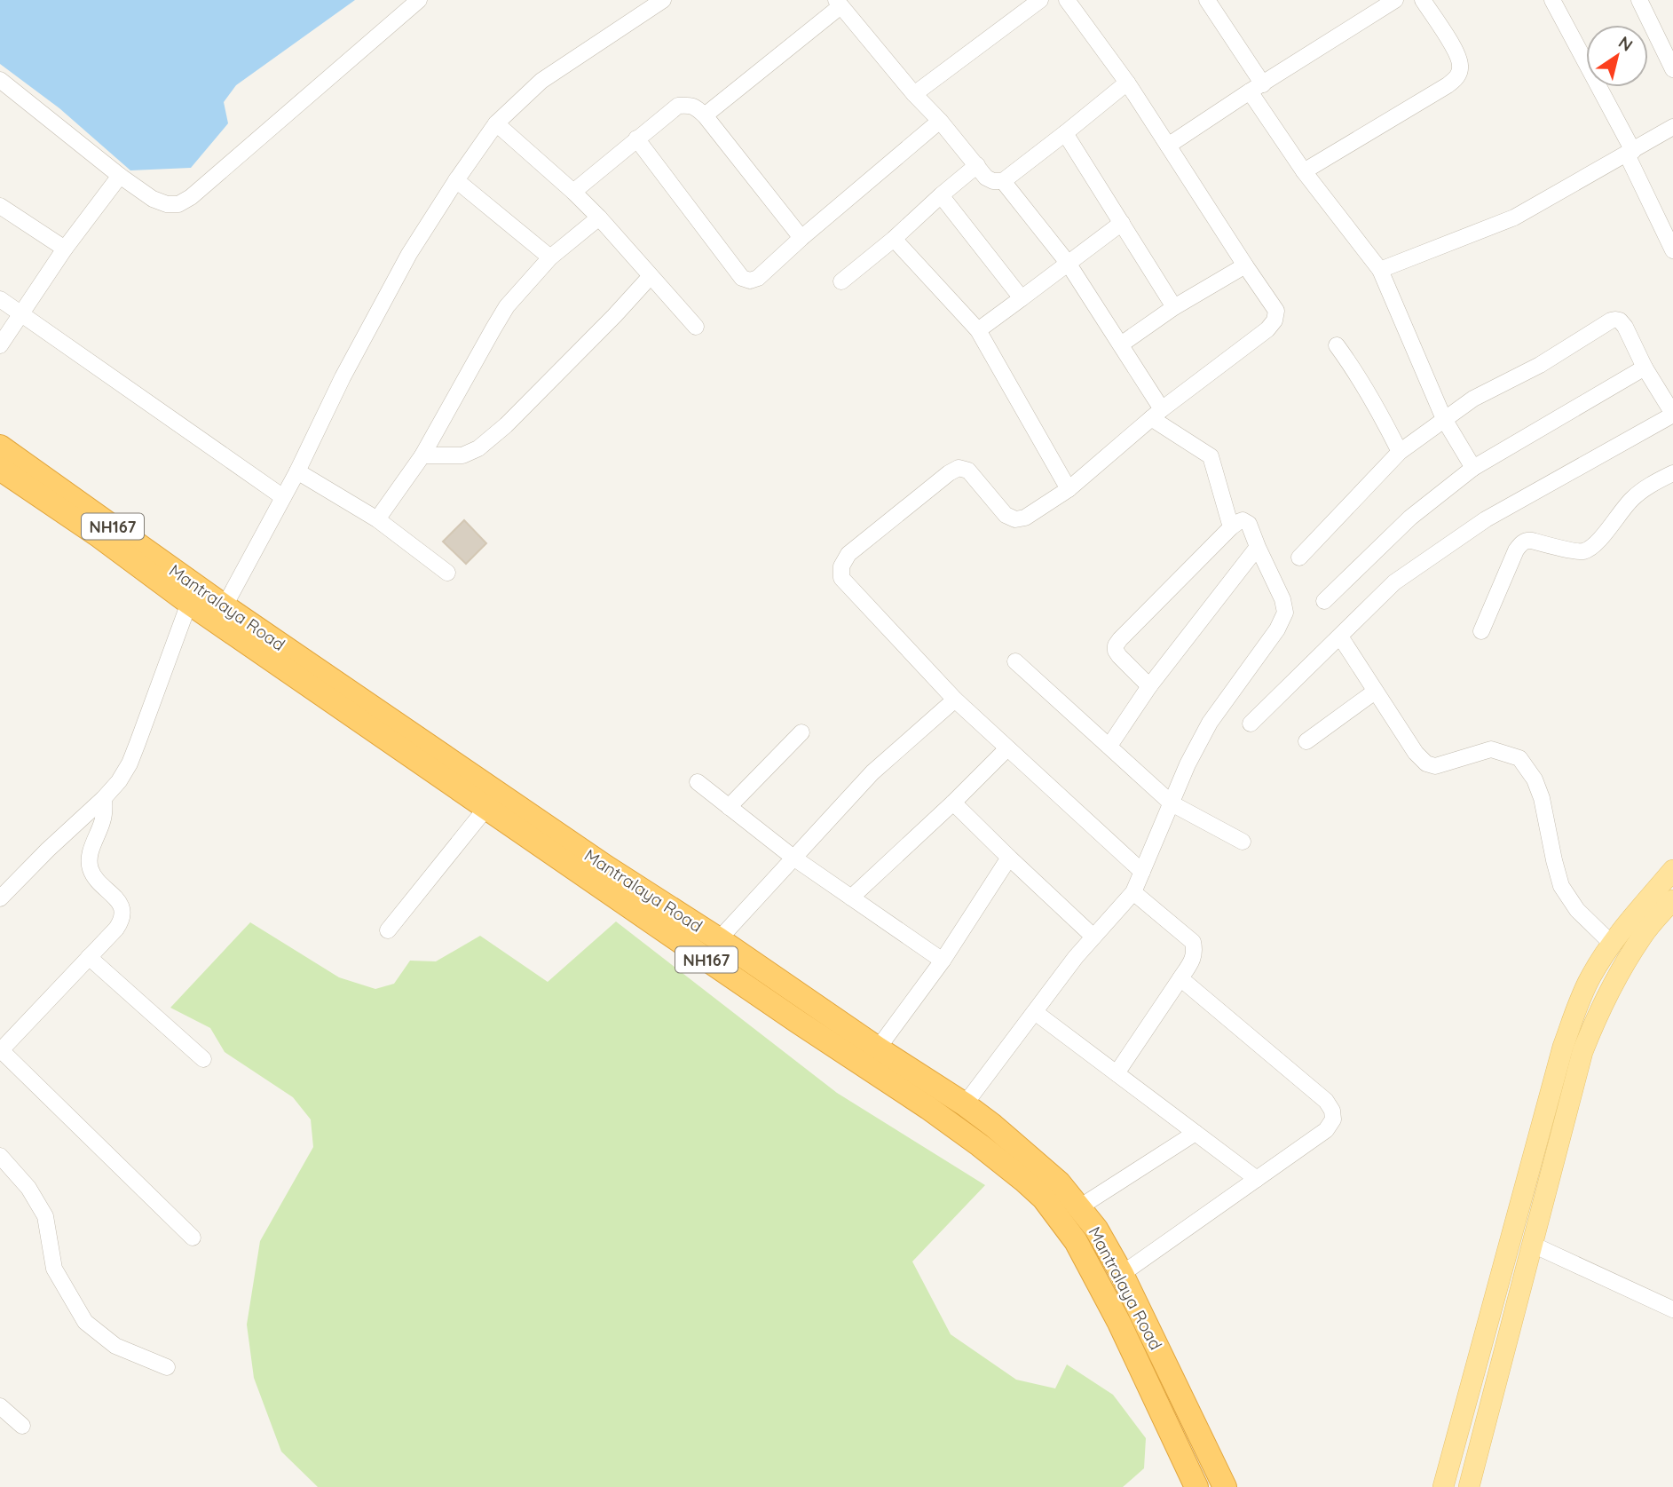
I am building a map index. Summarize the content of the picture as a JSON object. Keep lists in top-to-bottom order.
{
  "streets": {
    "highway": ["NH167", "Mantralaya Road"]
  },
  "crossings": [
    ["NH167", "Mantralaya Road"]
  ],
  "north": "top right"
}
